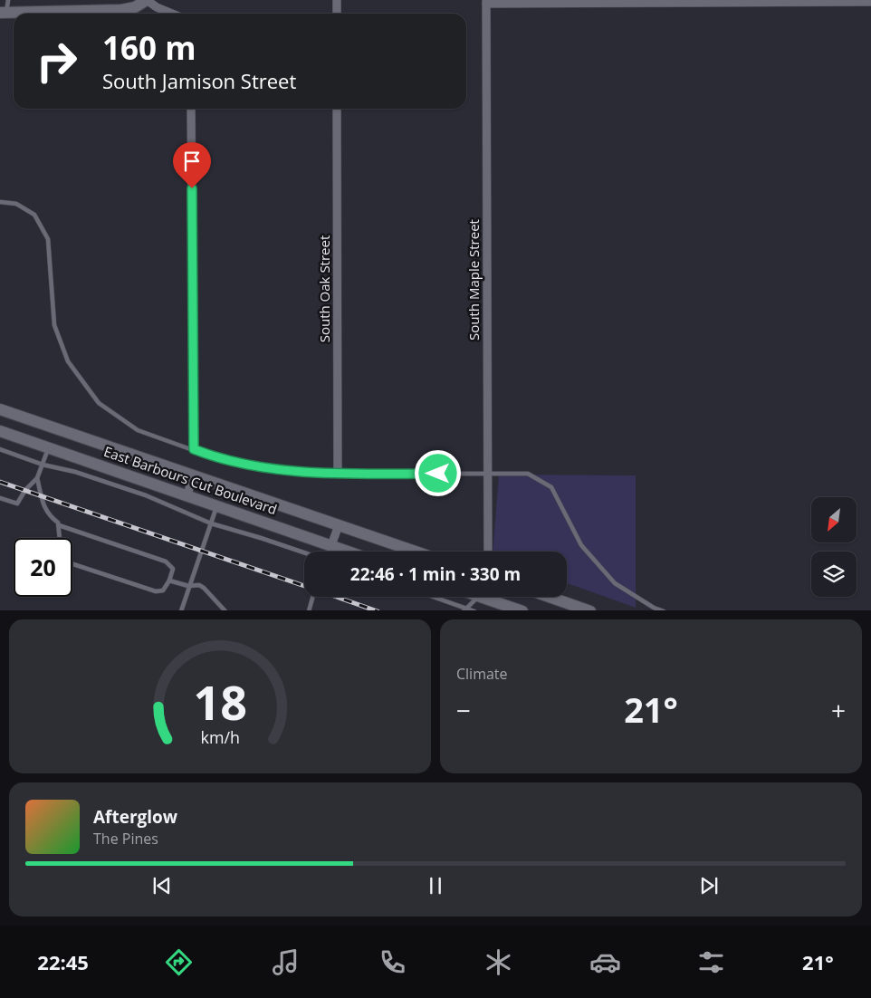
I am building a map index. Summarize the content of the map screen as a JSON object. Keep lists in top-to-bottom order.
{
  "streets": {
    "street": ["South Maple Street", "South Oak Street", "East Barbours Cut Boulevard"]
  },
  "north": "bottom left",
  "page": {
    "turn": ["160 m", "South Jamison Street"],
    "limit": "20",
    "trip": "22:46 · 1 min · 330 m",
    "tile": "Climate",
    "heat": ["−", "21°", "+"],
    "song": ["Afterglow", "The Pines"],
    "tabs": ["22:45", "21°"],
    "gauge": ["18", "km/h"]
  }
}
